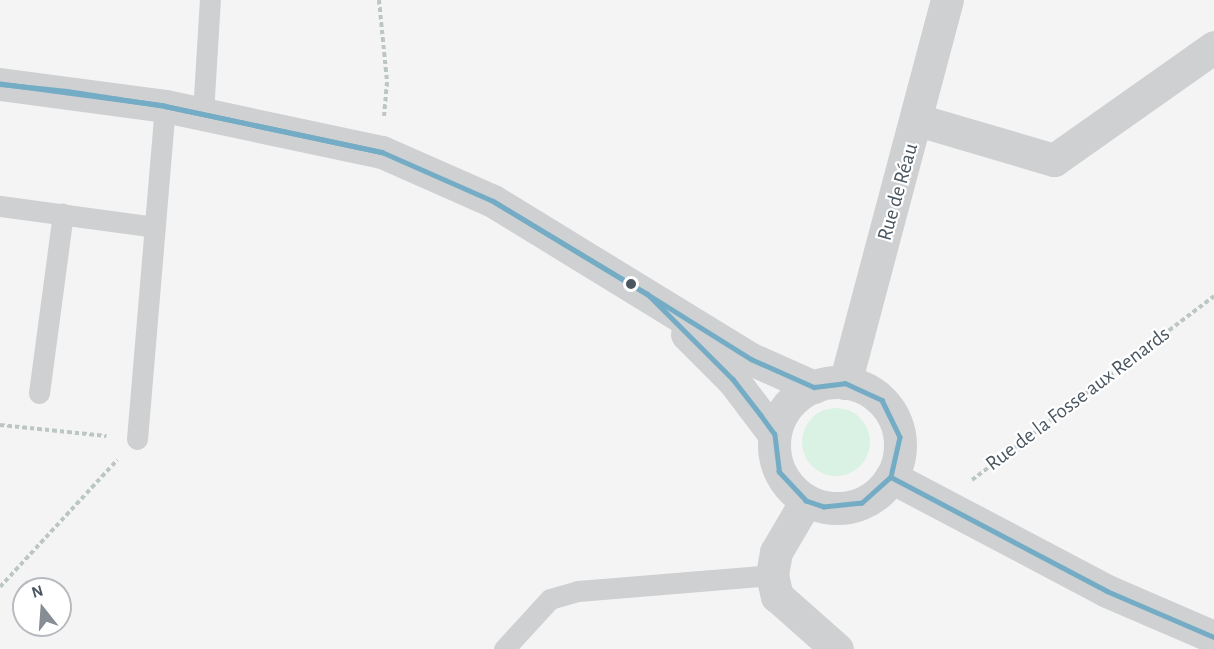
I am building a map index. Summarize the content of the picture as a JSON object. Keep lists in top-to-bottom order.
{
  "streets": {
    "street": ["Rue de Réau"],
    "path": ["Rue de la Fosse aux Renards"]
  },
  "north": "top"
}
